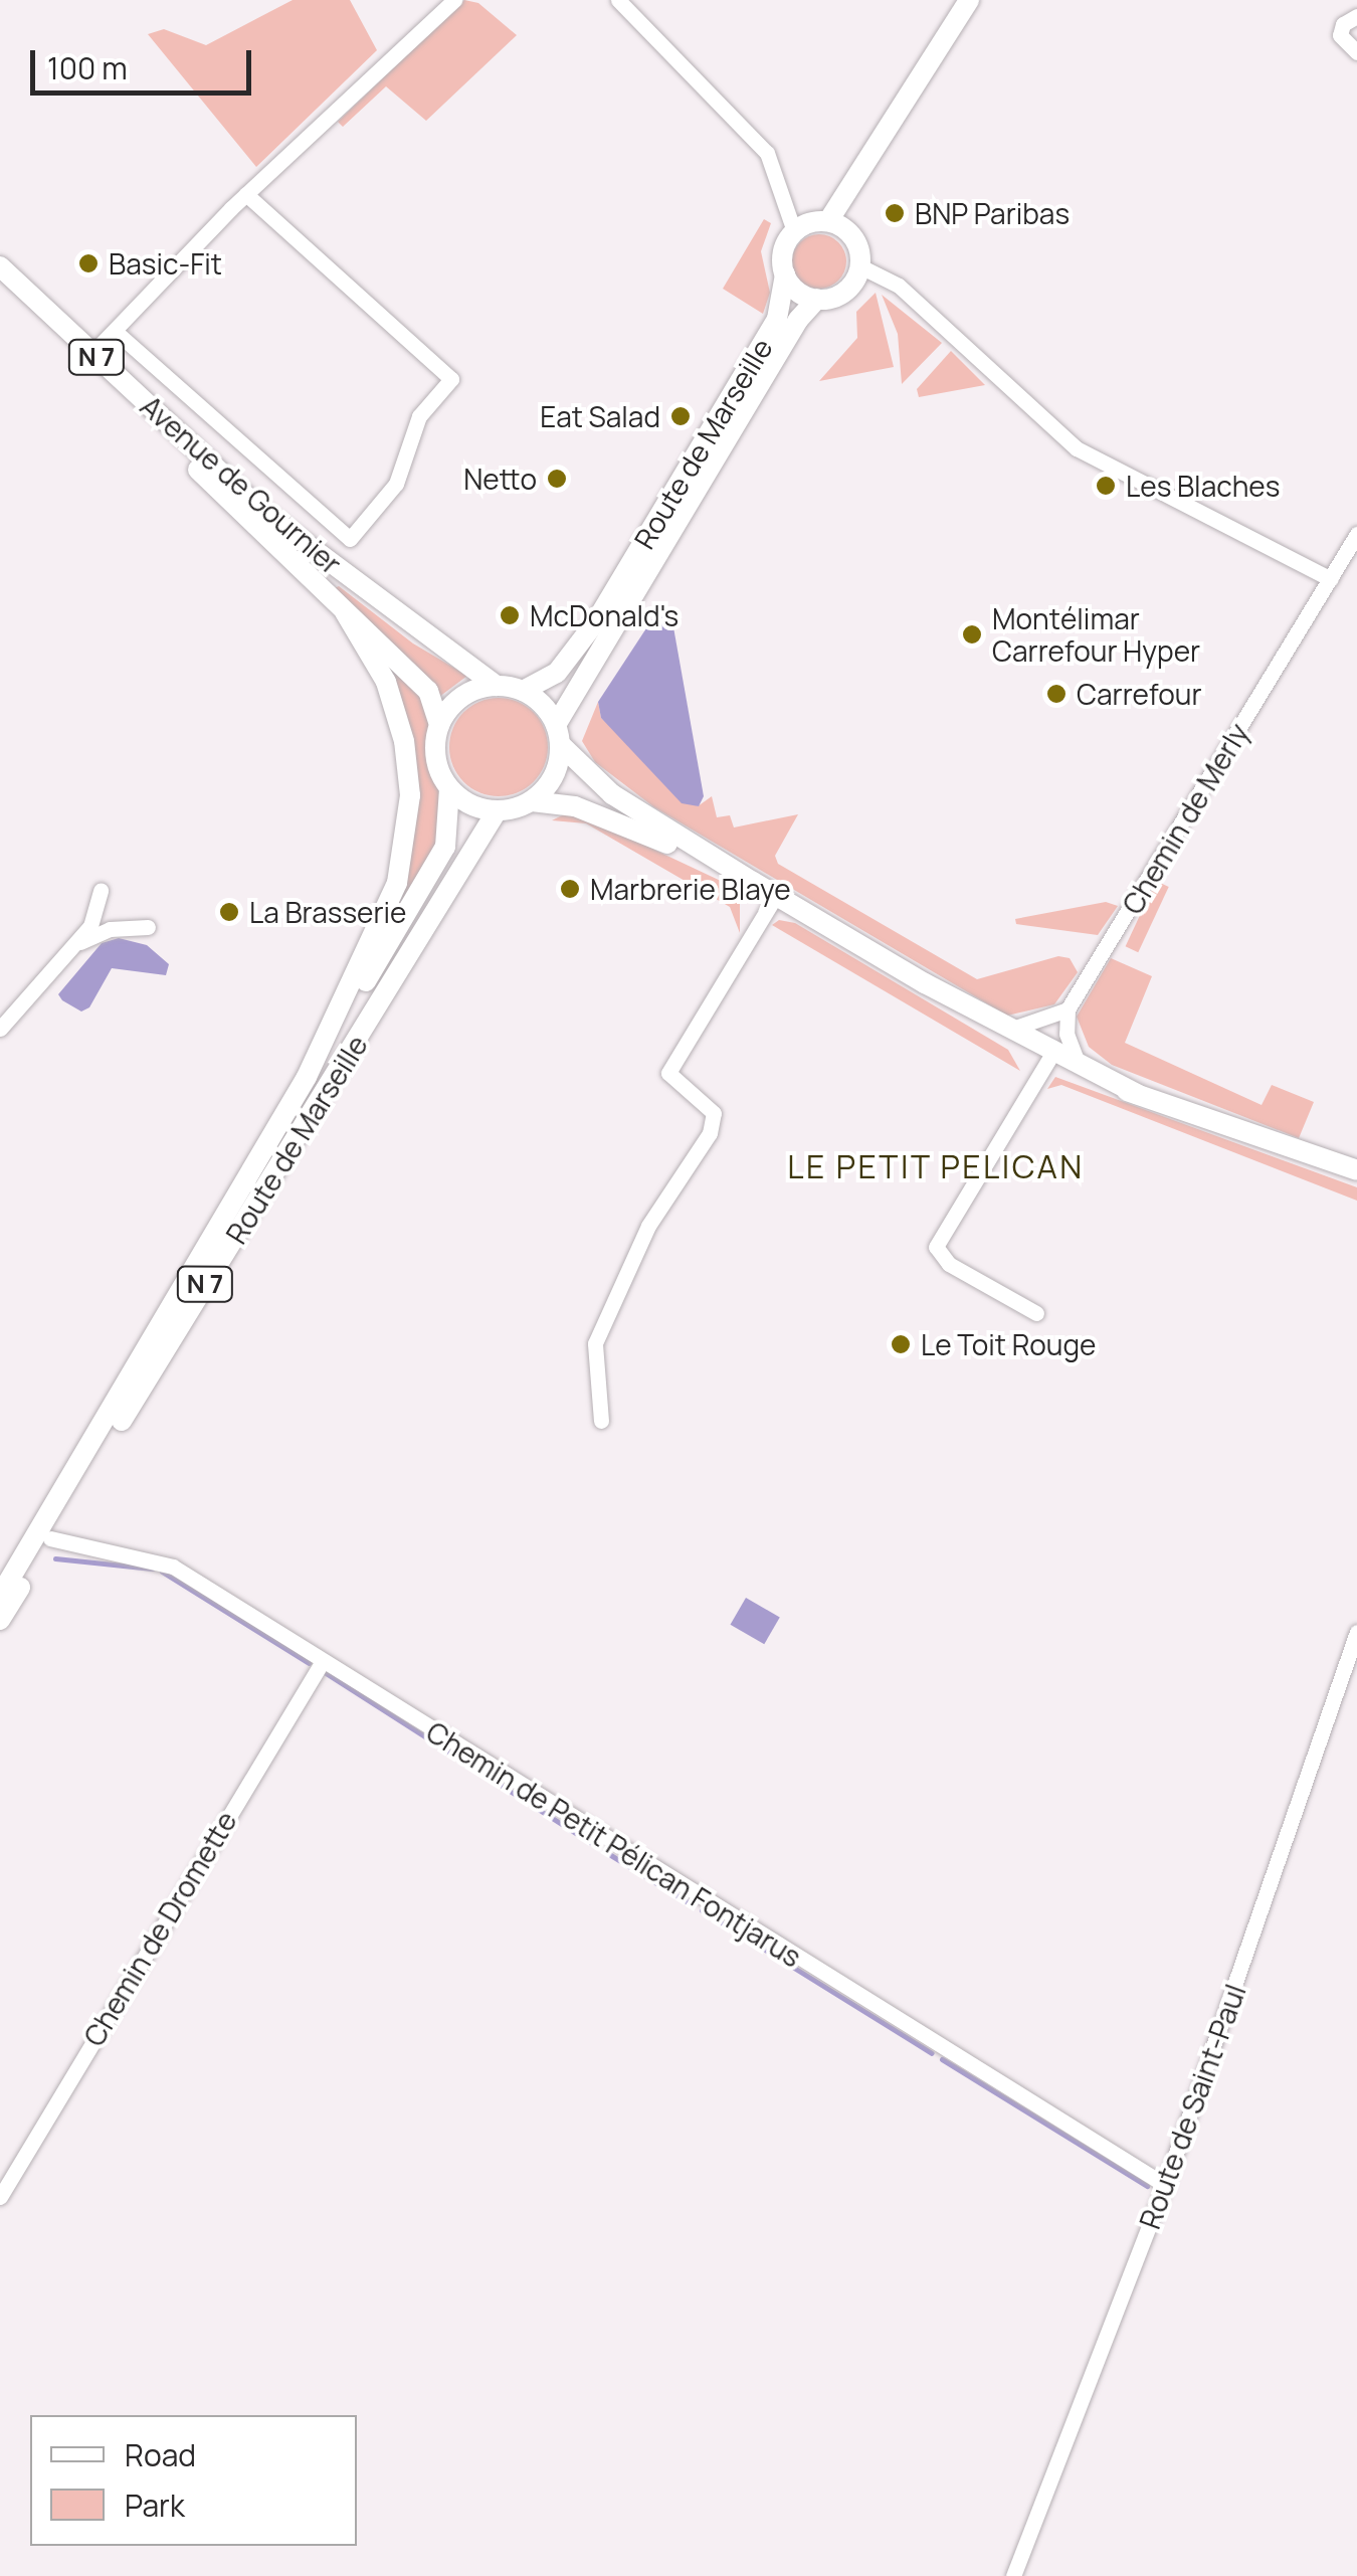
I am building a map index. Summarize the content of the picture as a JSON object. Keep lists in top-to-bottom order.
{
  "streets": {
    "main road": ["N 7", "Route de Marseille", "Avenue de Gournier"],
    "street": [
      "Chemin de Merly",
      "Chemin de Petit Pélican Fontjarus",
      "Chemin de Dromette",
      "Route de Saint-Paul"
    ]
  },
  "crossings": [
    ["N 7", "Route de Marseille"],
    ["N 7", "Avenue de Gournier"],
    ["Route de Marseille", "Avenue de Gournier"],
    ["Route de Marseille", "Chemin de Petit Pélican Fontjarus"],
    ["Chemin de Petit Pélican Fontjarus", "Chemin de Dromette"],
    ["Chemin de Petit Pélican Fontjarus", "Route de Saint-Paul"]
  ],
  "districts": ["LE PETIT PELICAN"],
  "places": [
    "BNP Paribas",
    "Basic-Fit",
    "Eat Salad",
    "Netto",
    "Les Blaches",
    "McDonald's",
    "Montélimar Carrefour Hyper",
    "Carrefour",
    "Marbrerie Blaye",
    "La Brasserie",
    "Le Toit Rouge"
  ],
  "legend": ["Road", "Park"],
  "scale_bar": "100 m"
}
